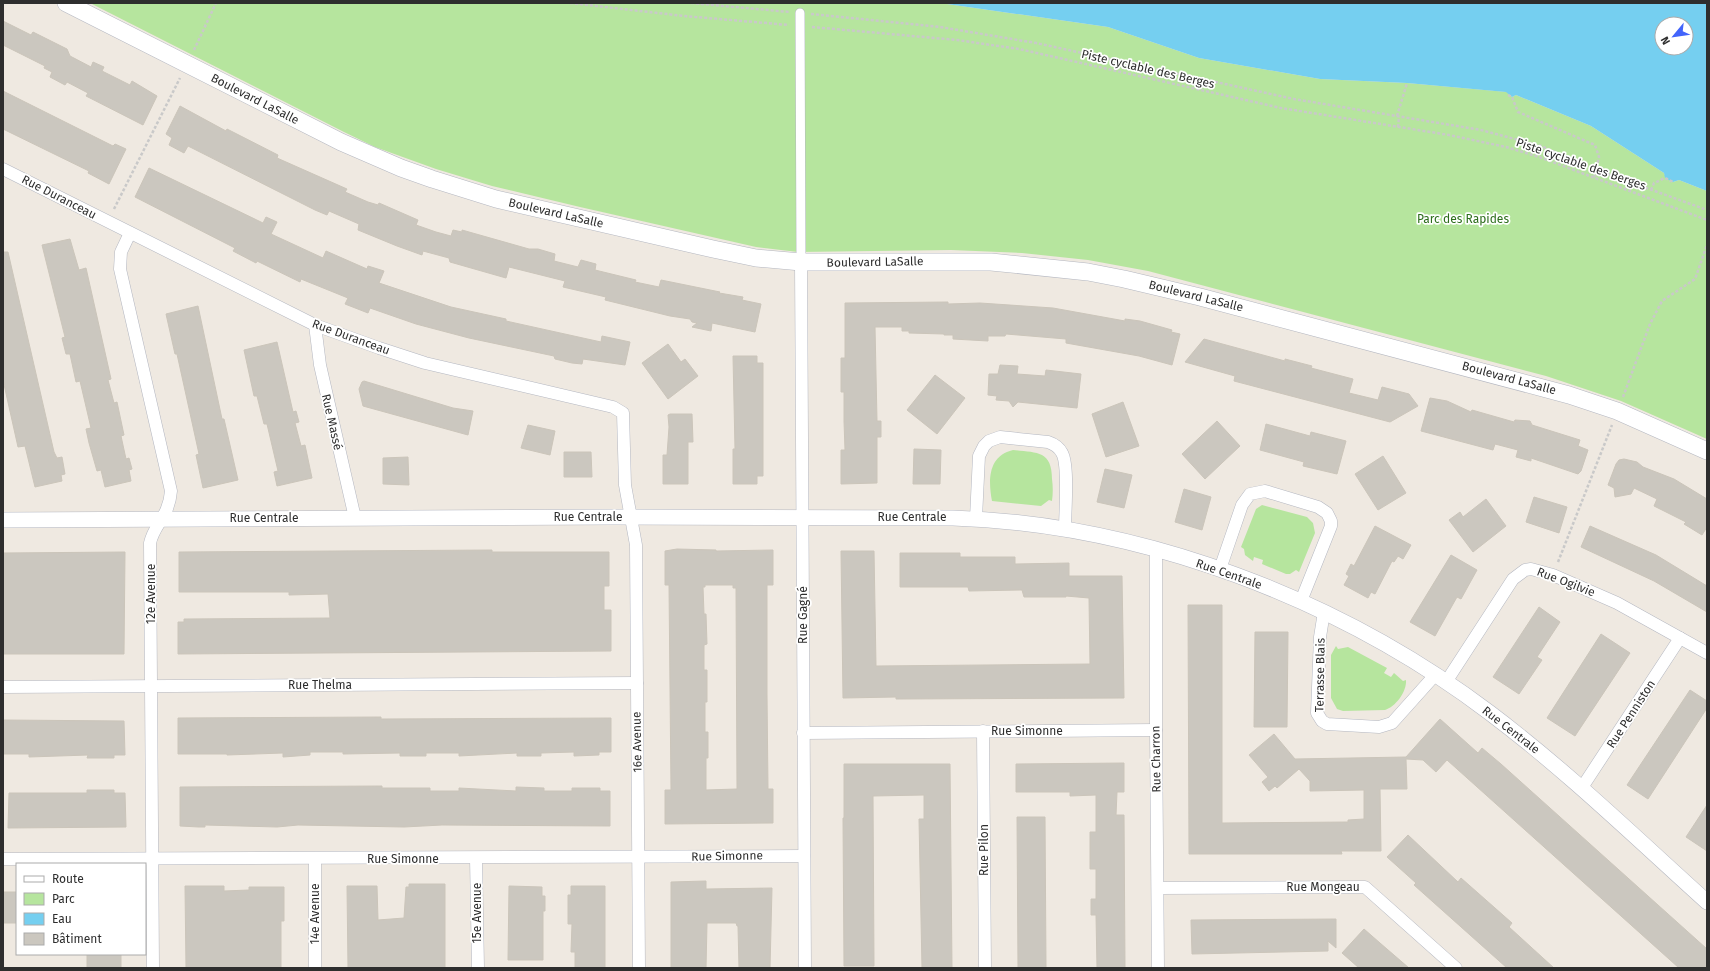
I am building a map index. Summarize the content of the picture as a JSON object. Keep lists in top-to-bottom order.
{
  "streets": {
    "main road": ["Boulevard LaSalle"],
    "street": [
      "Rue Duranceau",
      "Rue Massé",
      "Rue Centrale",
      "Rue Ogilvie",
      "12e Avenue",
      "Rue Gagné",
      "Terrasse Blais",
      "Rue Thelma",
      "Rue Penniston",
      "Rue Simonne",
      "16e Avenue",
      "Rue Charron",
      "Rue Pilon",
      "Rue Mongeau",
      "15e Avenue",
      "14e Avenue"
    ],
    "path": ["Piste cyclable des Berges"]
  },
  "crossings": [
    ["Boulevard LaSalle", "Rue Gagné"],
    ["Rue Duranceau", "Rue Massé"],
    ["Rue Duranceau", "Rue Centrale"],
    ["Rue Duranceau", "12e Avenue"],
    ["Rue Duranceau", "16e Avenue"],
    ["Rue Massé", "Rue Centrale"],
    ["Rue Centrale", "Rue Ogilvie"],
    ["Rue Centrale", "12e Avenue"],
    ["Rue Centrale", "Rue Gagné"],
    ["Rue Centrale", "Terrasse Blais"],
    ["Rue Centrale", "Rue Penniston"],
    ["Rue Centrale", "16e Avenue"],
    ["Rue Centrale", "Rue Charron"],
    ["Rue Ogilvie", "Terrasse Blais"],
    ["Rue Ogilvie", "Rue Penniston"],
    ["12e Avenue", "Rue Thelma"],
    ["12e Avenue", "Rue Simonne"],
    ["Rue Gagné", "Rue Simonne"],
    ["Rue Thelma", "16e Avenue"],
    ["Rue Simonne", "16e Avenue"],
    ["Rue Simonne", "Rue Charron"],
    ["Rue Simonne", "Rue Pilon"],
    ["Rue Simonne", "15e Avenue"],
    ["Rue Simonne", "14e Avenue"],
    ["Rue Charron", "Rue Mongeau"]
  ],
  "parks": ["Parc des Rapides"],
  "legend": [
    "Route",
    "Parc",
    "Eau",
    "Bâtiment"
  ],
  "north": "bottom left"
}
